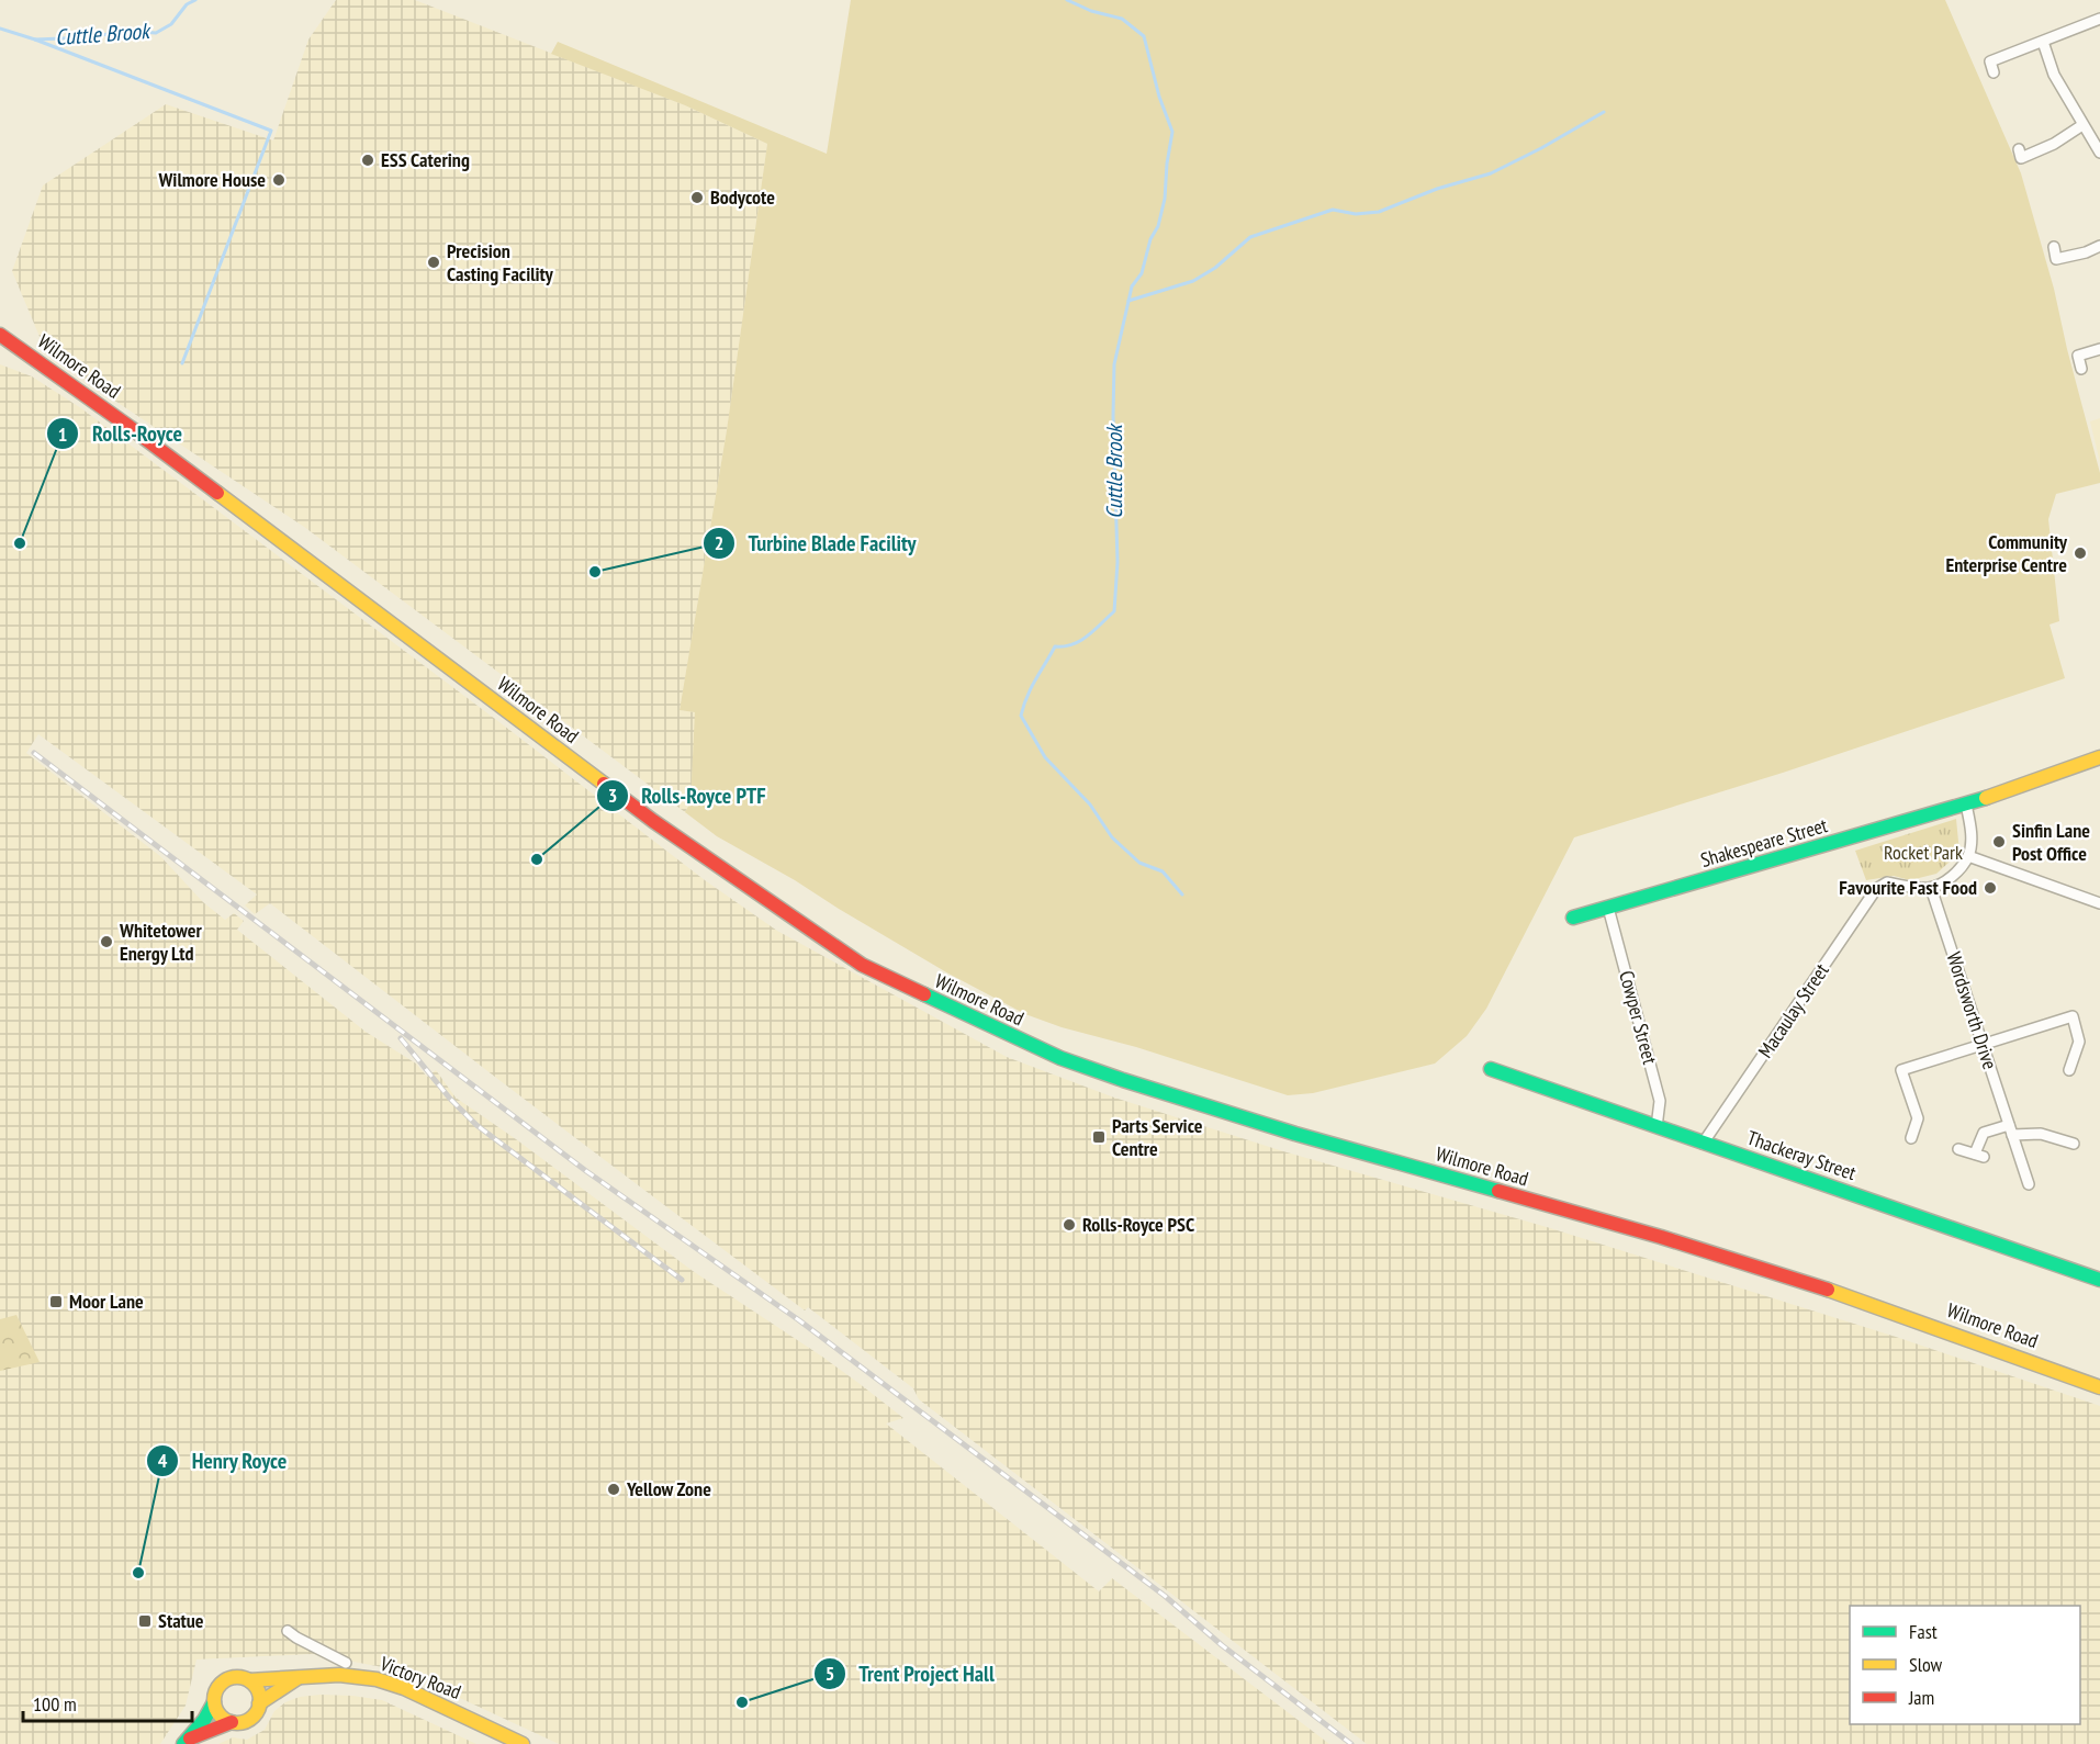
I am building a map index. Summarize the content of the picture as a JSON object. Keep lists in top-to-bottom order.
{
  "streets": {
    "street": [
      "Wilmore Road",
      "Shakespeare Street",
      "Macaulay Street",
      "Wordsworth Drive",
      "Cowper Street",
      "Thackeray Street",
      "Victory Road"
    ]
  },
  "crossings": [
    ["Shakespeare Street", "Cowper Street"],
    ["Macaulay Street", "Wordsworth Drive"],
    ["Macaulay Street", "Thackeray Street"],
    ["Cowper Street", "Thackeray Street"]
  ],
  "water": ["Cuttle Brook"],
  "parks": ["Rocket Park"],
  "places": {
    "other": [
      "ESS Catering",
      "Wilmore House",
      "Bodycote",
      "Precision Casting Facility",
      "Rolls-Royce",
      "Community Enterprise Centre",
      "Turbine Blade Facility",
      "Sinfin Lane Post Office",
      "Rolls-Royce PTF",
      "Favourite Fast Food",
      "Whitetower Energy Ltd",
      "Rolls-Royce PSC",
      "Yellow Zone",
      "Henry Royce",
      "Trent Project Hall"
    ],
    "transit": ["Parts Service Centre", "Moor Lane", "Statue"]
  },
  "legend": ["Fast", "Slow", "Jam"],
  "scale_bar": "100 m"
}
